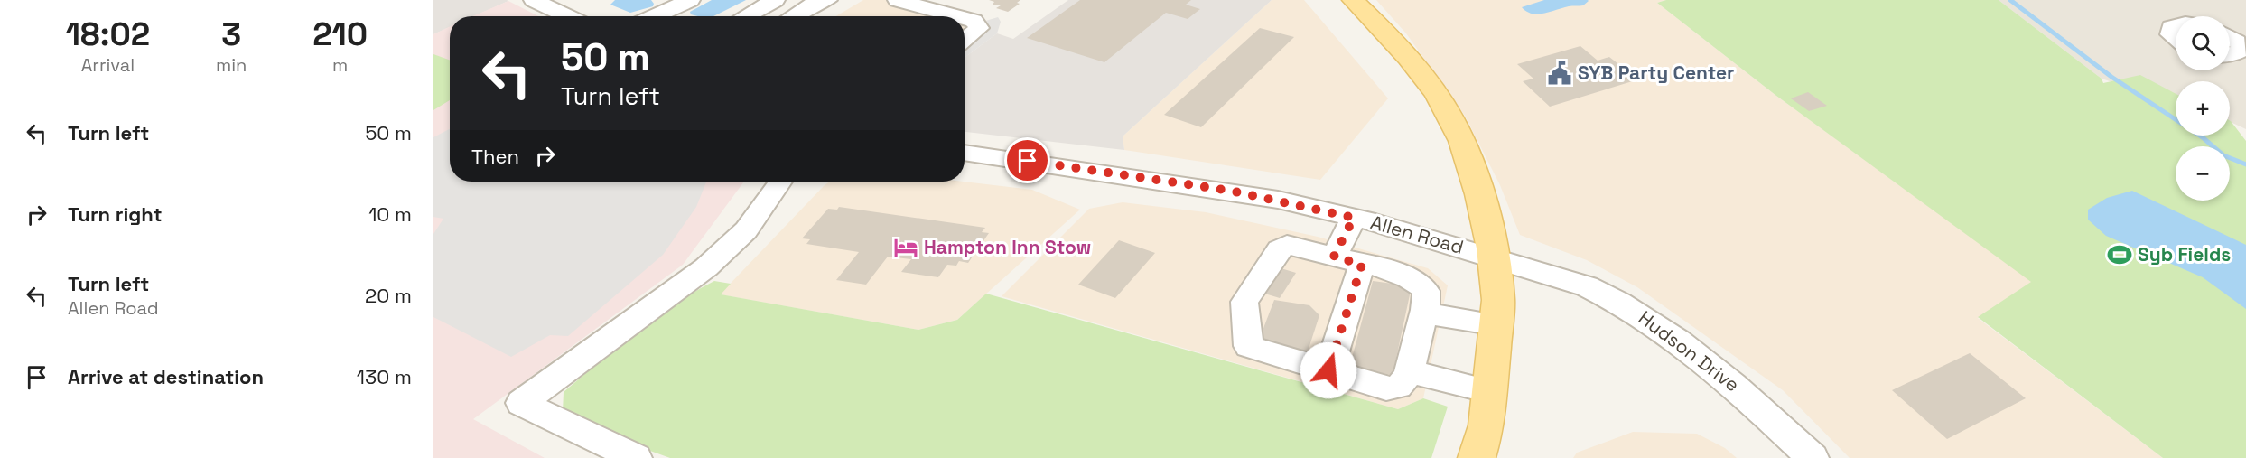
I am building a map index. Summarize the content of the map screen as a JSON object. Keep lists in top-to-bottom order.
{
  "streets": {
    "street": ["Allen Road", "Hudson Drive"]
  },
  "crossings": [
    ["Allen Road", "Hudson Drive"]
  ],
  "places": {
    "public building": ["SYB Party Center"],
    "hotel": ["Hampton Inn Stow"],
    "sports": ["Syb Fields"]
  },
  "page": {
    "eta": [
      "18:02",
      "Arrival",
      "3",
      "min",
      "210",
      "m"
    ],
    "map_buttons": ["+", "−"],
    "turn": ["50 m", "Turn left"],
    "list": [
      {
        "name": "Turn left",
        "value": "50 m"
      },
      {
        "name": "Turn right",
        "value": "10 m"
      },
      {
        "name": "Turn left",
        "note": "Allen Road",
        "value": "20 m"
      },
      {
        "name": "Arrive at destination",
        "value": "130 m"
      }
    ],
    "then": "Then"
  }
}
